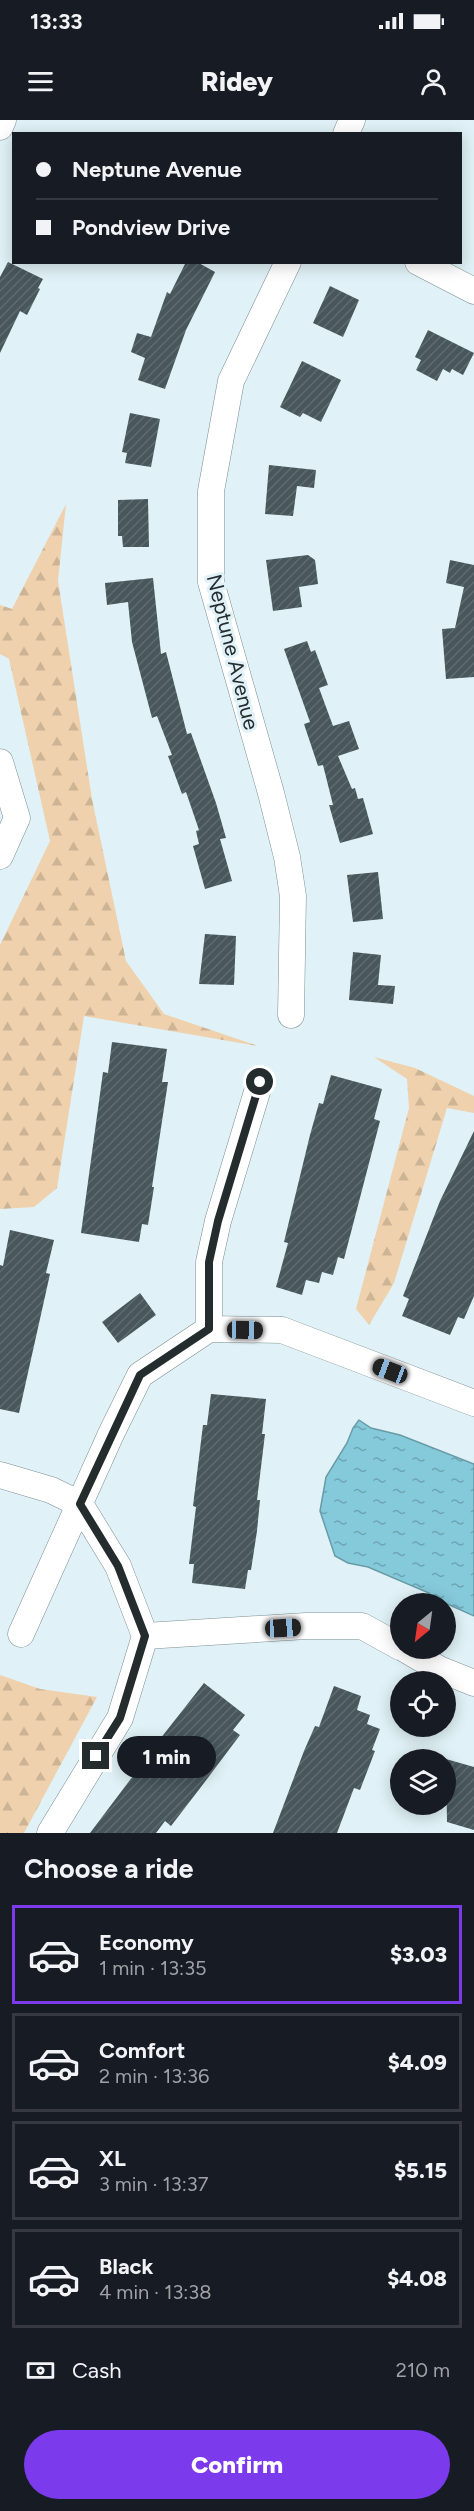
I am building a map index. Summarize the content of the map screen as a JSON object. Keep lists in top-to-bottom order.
{
  "streets": {
    "street": ["Neptune Avenue"]
  },
  "north": "bottom left",
  "page": {
    "status": "13:33",
    "header": "Ridey",
    "banner": ["Neptune Avenue", "Pondview Drive"],
    "bubble": "1 min",
    "heading": "Choose a ride",
    "list": [
      {
        "name": "Economy",
        "note": "1 min · 13:35",
        "value": "$3.03"
      },
      {
        "name": "Comfort",
        "note": "2 min · 13:36",
        "value": "$4.09"
      },
      {
        "name": "XL",
        "note": "3 min · 13:37",
        "value": "$5.15"
      },
      {
        "name": "Black",
        "note": "4 min · 13:38",
        "value": "$4.08"
      }
    ],
    "pay": ["Cash", "210 m"],
    "buttons": "Confirm"
  }
}
